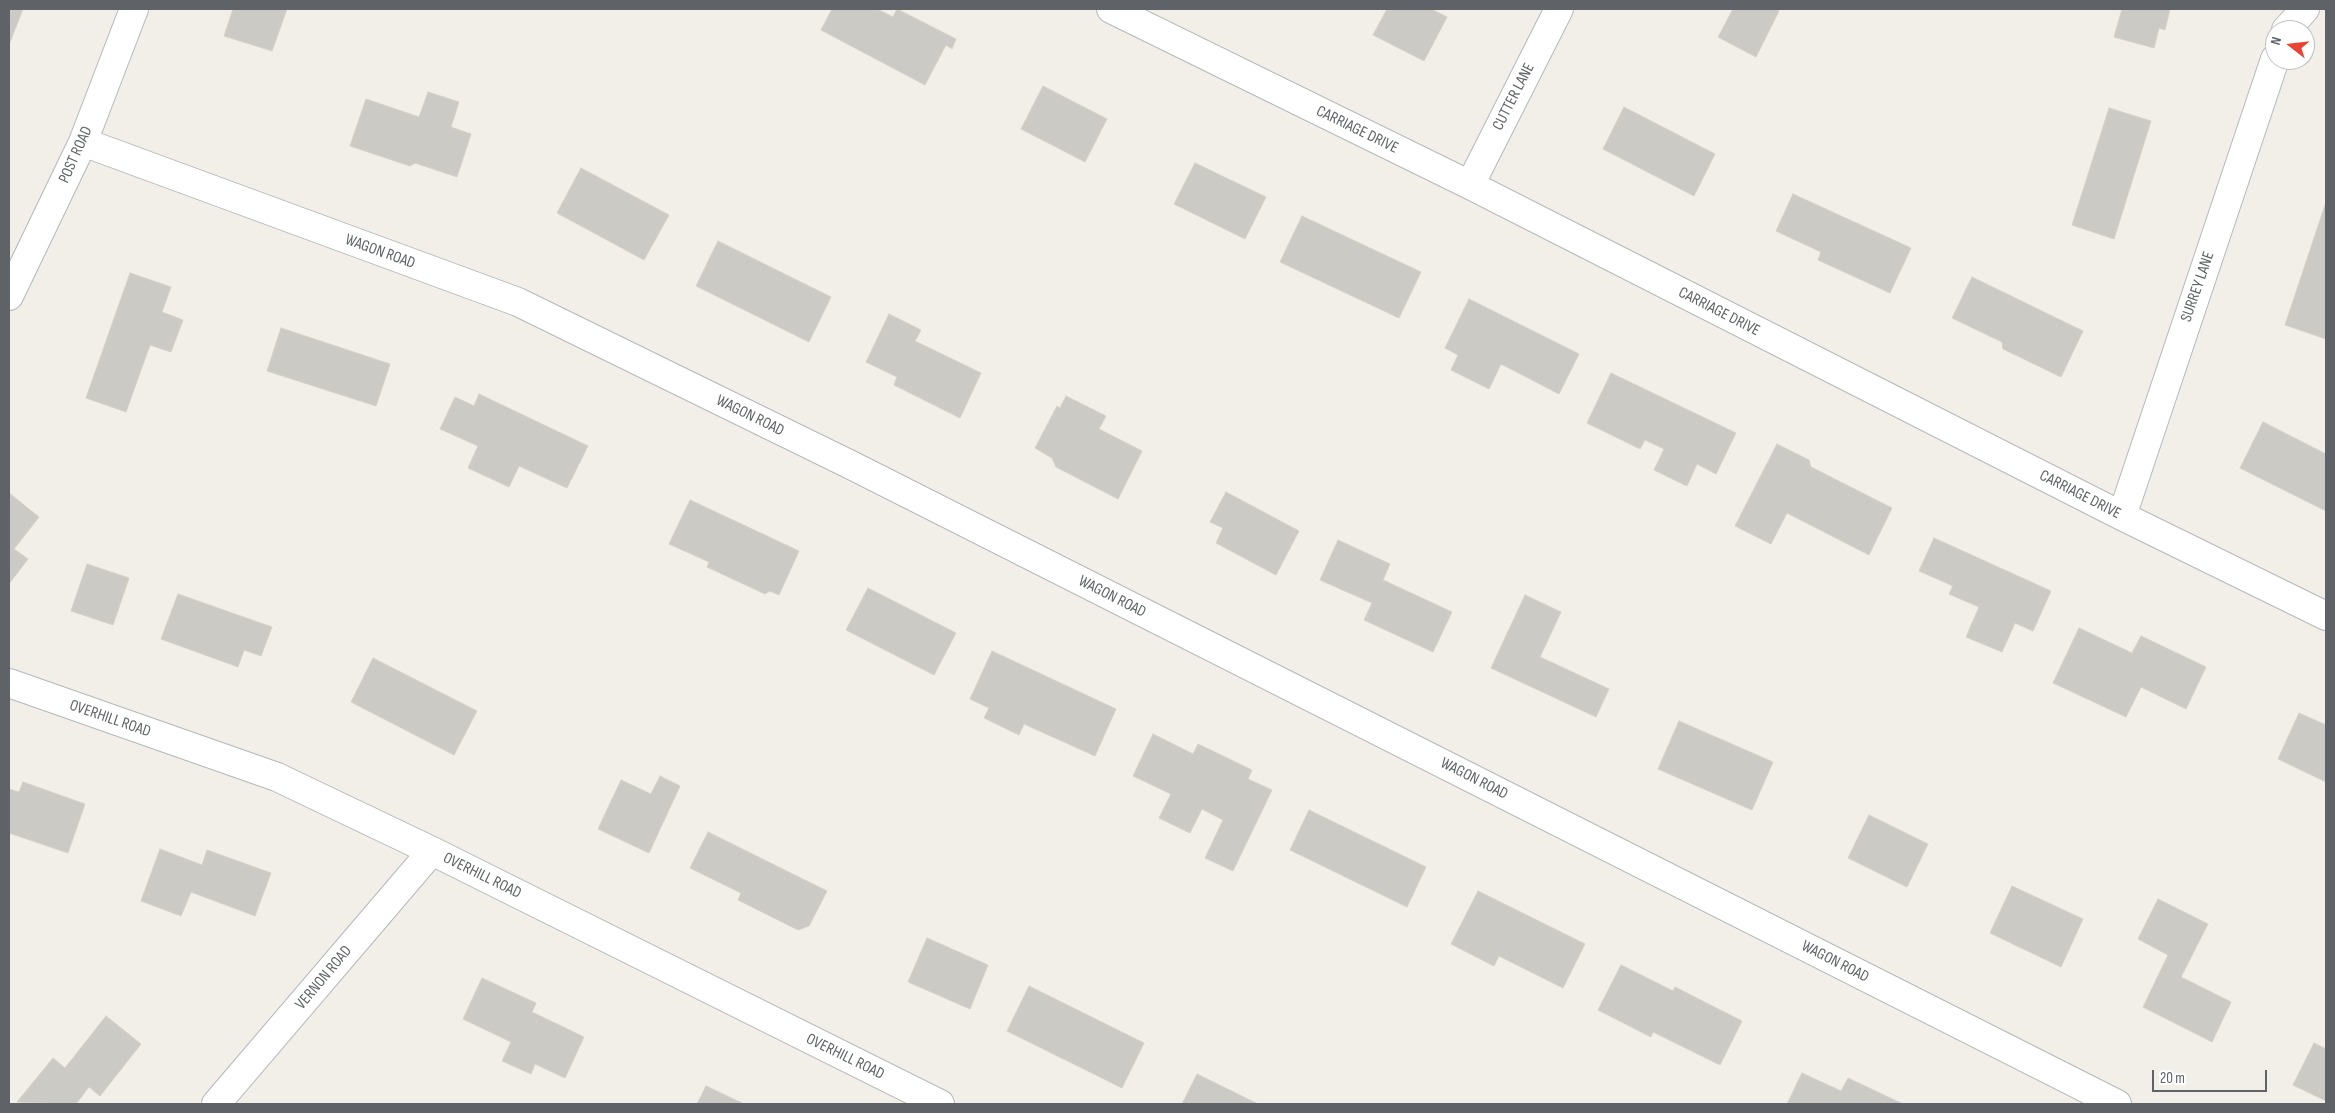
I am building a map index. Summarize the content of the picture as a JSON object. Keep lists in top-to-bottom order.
{
  "streets": {
    "street": [
      "CUTTER LANE",
      "CARRIAGE DRIVE",
      "POST ROAD",
      "WAGON ROAD",
      "SURREY LANE",
      "OVERHILL ROAD",
      "VERNON ROAD"
    ]
  },
  "crossings": [
    ["CUTTER LANE", "CARRIAGE DRIVE"],
    ["CARRIAGE DRIVE", "SURREY LANE"],
    ["POST ROAD", "WAGON ROAD"],
    ["OVERHILL ROAD", "VERNON ROAD"]
  ],
  "scale_bar": "20 m",
  "north": "left"
}
